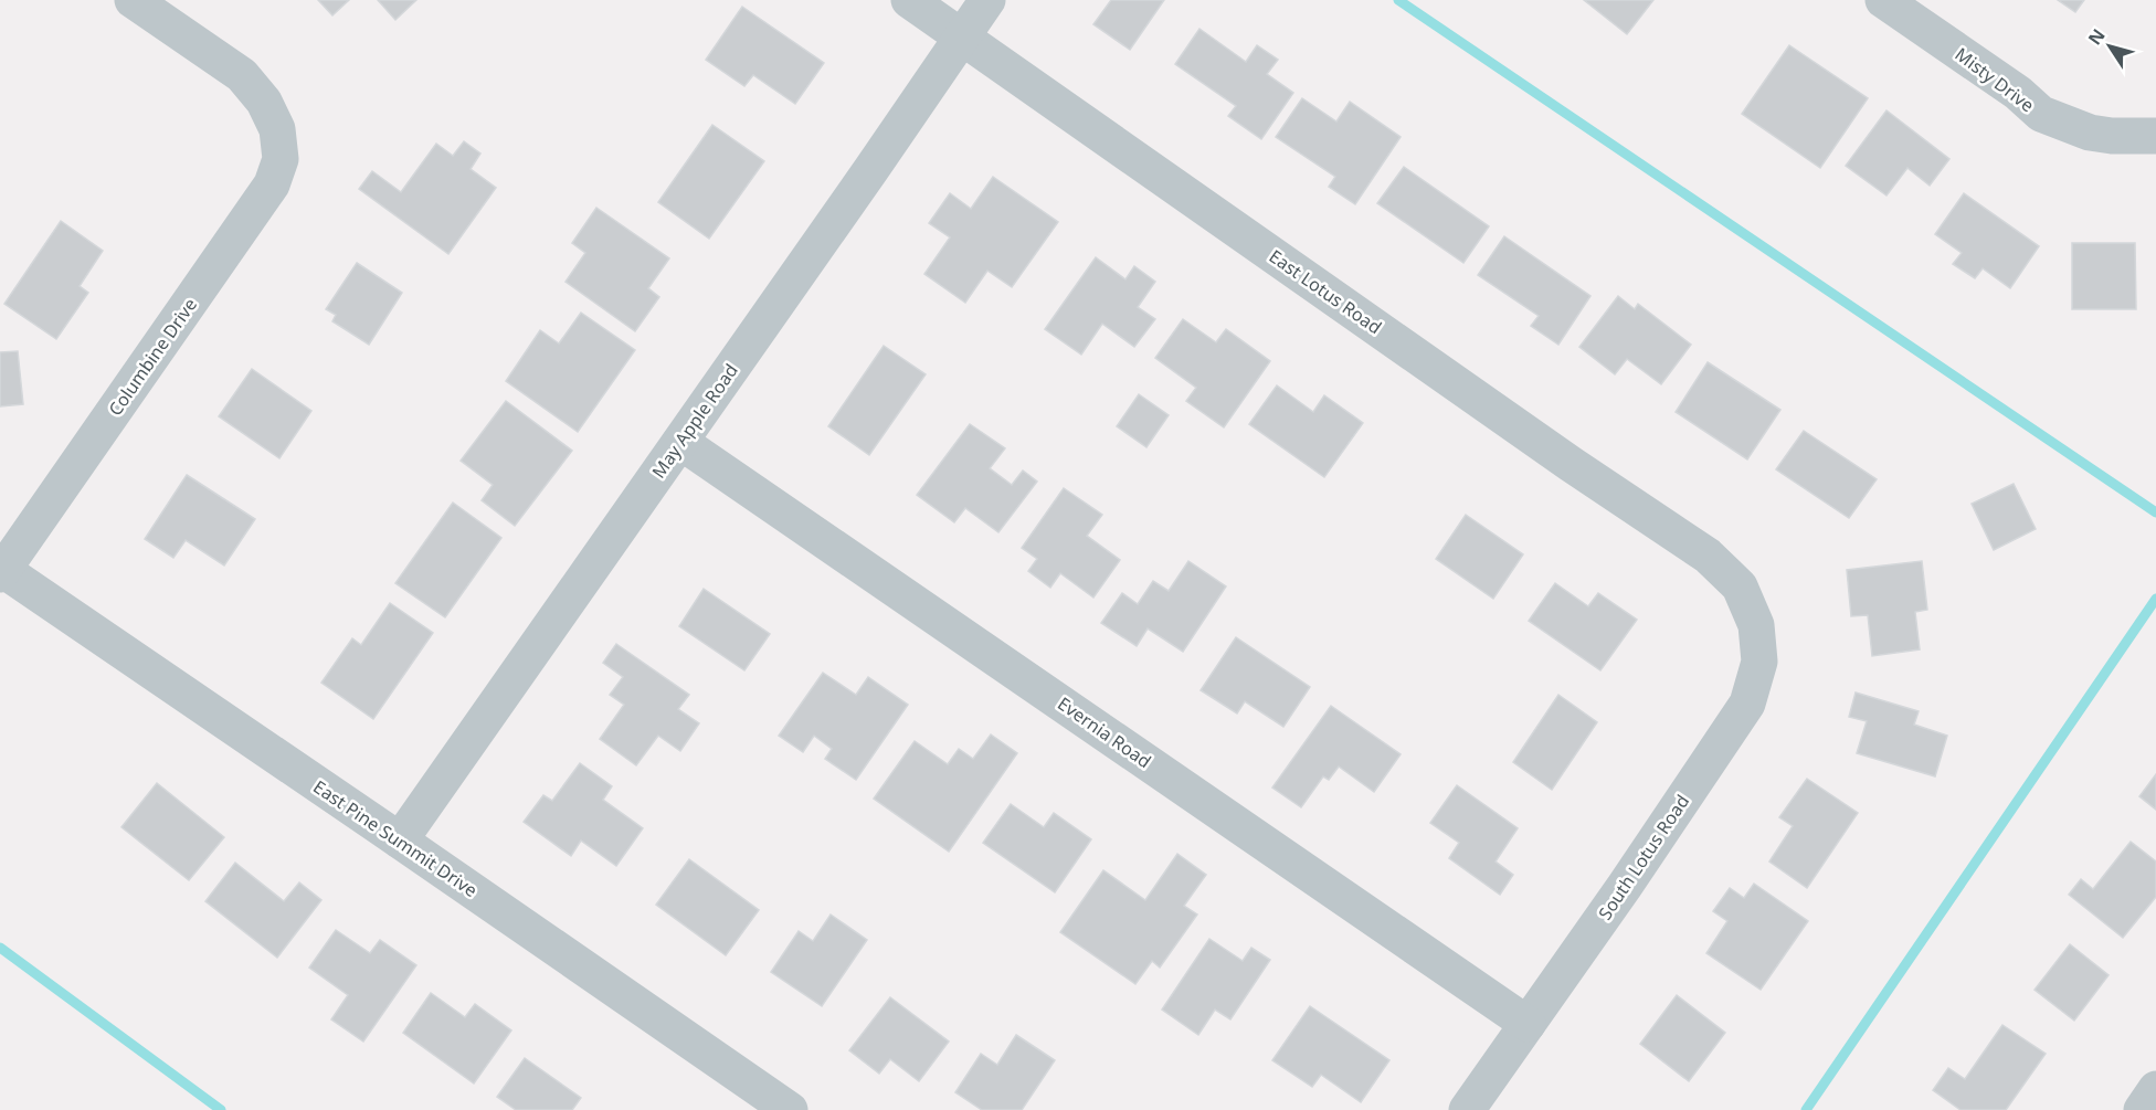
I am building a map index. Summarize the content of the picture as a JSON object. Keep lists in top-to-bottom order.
{
  "streets": {
    "street": [
      "Misty Drive",
      "East Lotus Road",
      "Columbine Drive",
      "May Apple Road",
      "Evernia Road",
      "East Pine Summit Drive",
      "South Lotus Road"
    ]
  },
  "crossings": [
    ["East Lotus Road", "May Apple Road"],
    ["East Lotus Road", "South Lotus Road"],
    ["Columbine Drive", "East Pine Summit Drive"],
    ["May Apple Road", "Evernia Road"],
    ["May Apple Road", "East Pine Summit Drive"],
    ["Evernia Road", "South Lotus Road"]
  ],
  "north": "top left"
}
